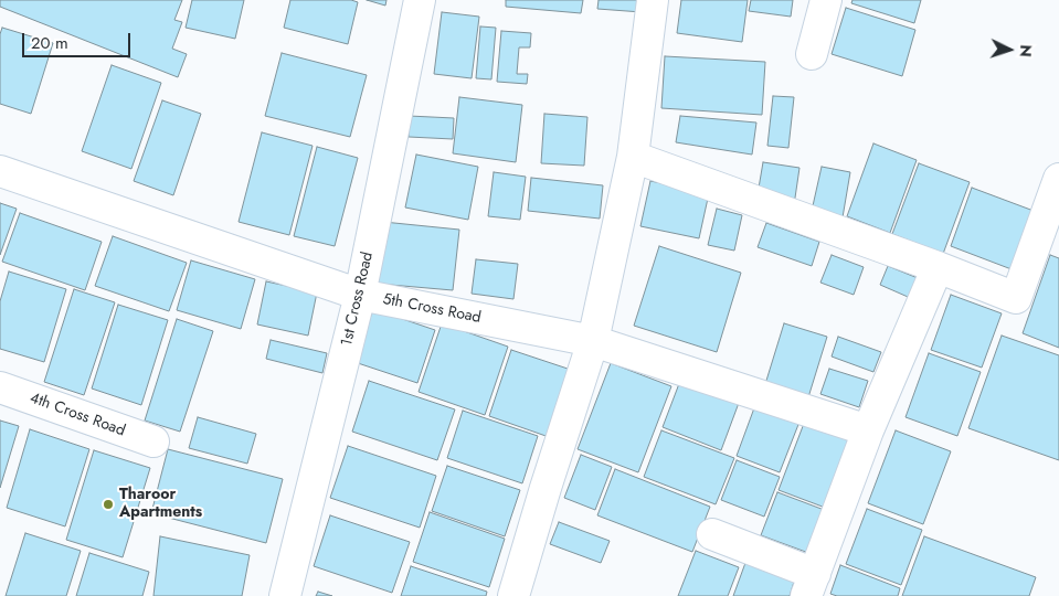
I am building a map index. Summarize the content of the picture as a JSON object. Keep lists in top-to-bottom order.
{
  "streets": {
    "street": ["1st Cross Road", "5th Cross Road", "4th Cross Road"]
  },
  "crossings": [
    ["1st Cross Road", "5th Cross Road"]
  ],
  "places": ["Tharoor Apartments"],
  "scale_bar": "20 m",
  "north": "right"
}
